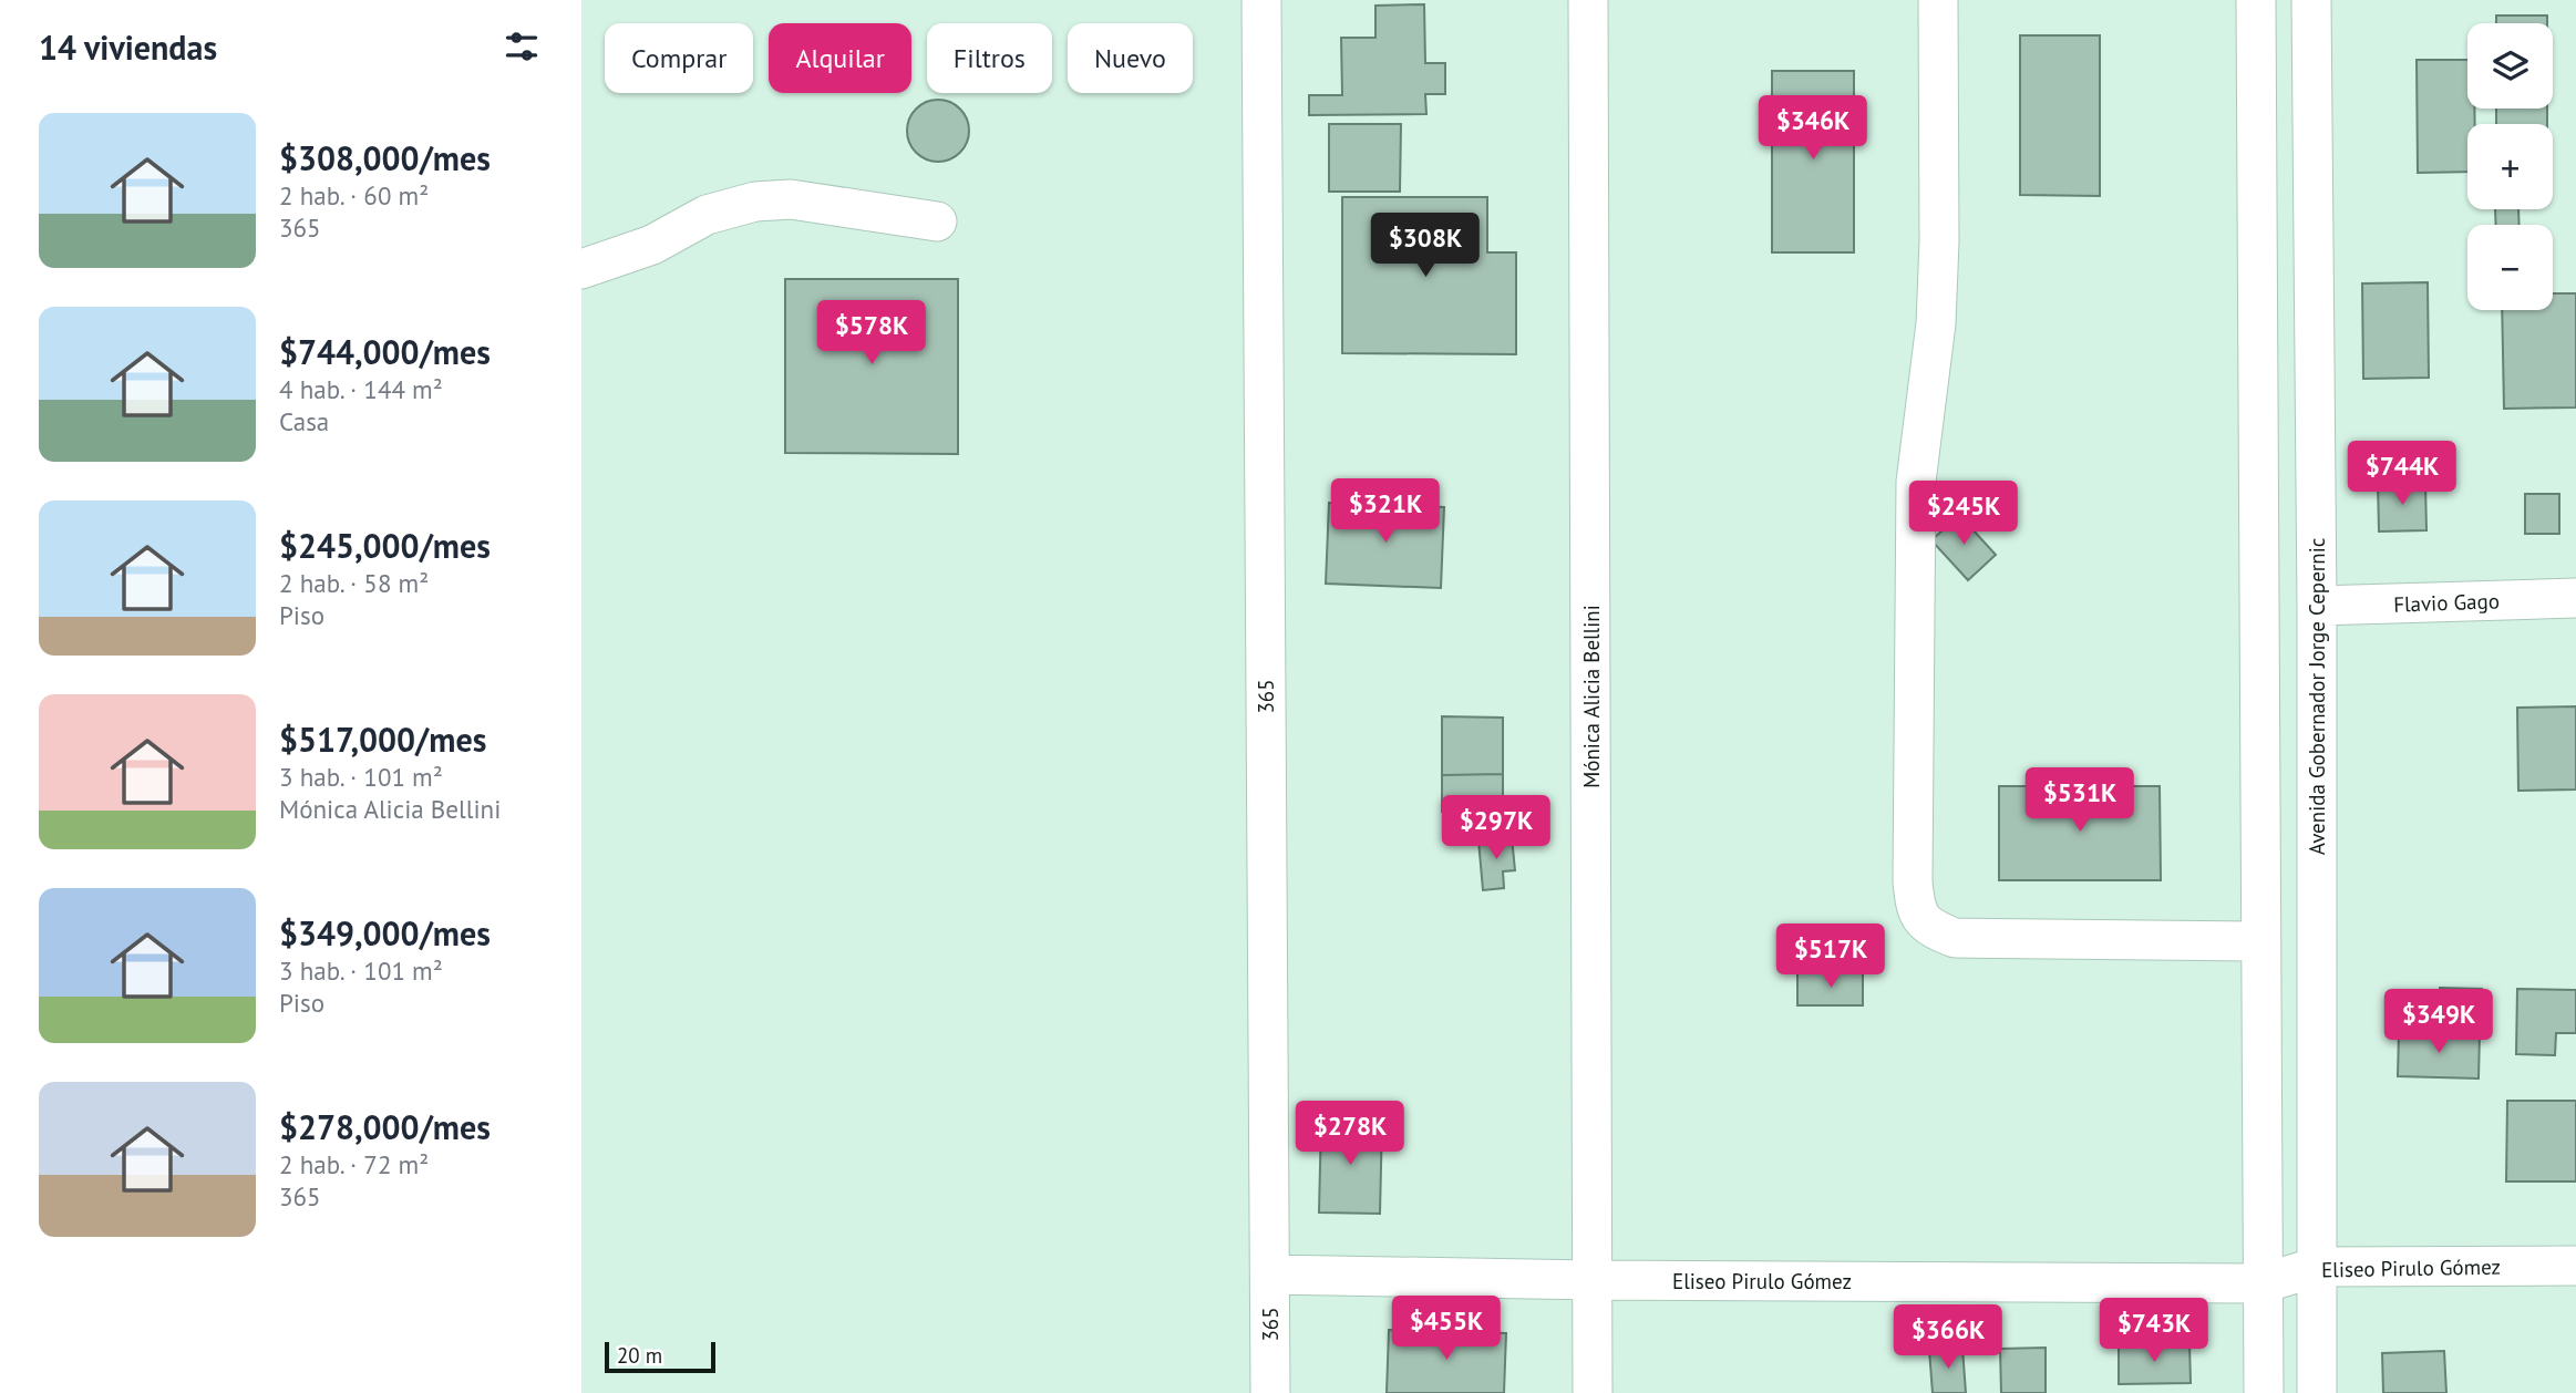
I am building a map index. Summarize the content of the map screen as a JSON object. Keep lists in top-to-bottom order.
{
  "streets": {
    "street": [
      "Flavio Gago",
      "365",
      "Mónica Alicia Bellini",
      "Avenida Gobernador Jorge Cepernic",
      "Eliseo Pirulo Gómez"
    ]
  },
  "crossings": [
    ["Flavio Gago", "Avenida Gobernador Jorge Cepernic"],
    ["365", "Eliseo Pirulo Gómez"],
    ["Mónica Alicia Bellini", "Eliseo Pirulo Gómez"],
    ["Avenida Gobernador Jorge Cepernic", "Eliseo Pirulo Gómez"]
  ],
  "scale_bar": "20 m",
  "page": {
    "heading": "14 viviendas",
    "map_buttons": ["+", "−"],
    "chip": [
      "Comprar",
      "Alquilar",
      "Filtros",
      "Nuevo"
    ],
    "list": [
      {
        "name": "$308,000/mes",
        "note": "2 hab. · 60 m² · 365"
      },
      {
        "name": "$744,000/mes",
        "note": "4 hab. · 144 m² · Casa"
      },
      {
        "name": "$245,000/mes",
        "note": "2 hab. · 58 m² · Piso"
      },
      {
        "name": "$517,000/mes",
        "note": "3 hab. · 101 m² · Mónica Alicia Bellini"
      },
      {
        "name": "$349,000/mes",
        "note": "3 hab. · 101 m² · Piso"
      },
      {
        "name": "$278,000/mes",
        "note": "2 hab. · 72 m² · 365"
      }
    ],
    "price": [
      "$346K",
      "$308K",
      "$578K",
      "$744K",
      "$321K",
      "$245K",
      "$531K",
      "$297K",
      "$517K",
      "$349K",
      "$278K",
      "$455K",
      "$743K",
      "$366K"
    ],
    "scale": "20 m"
  }
}
